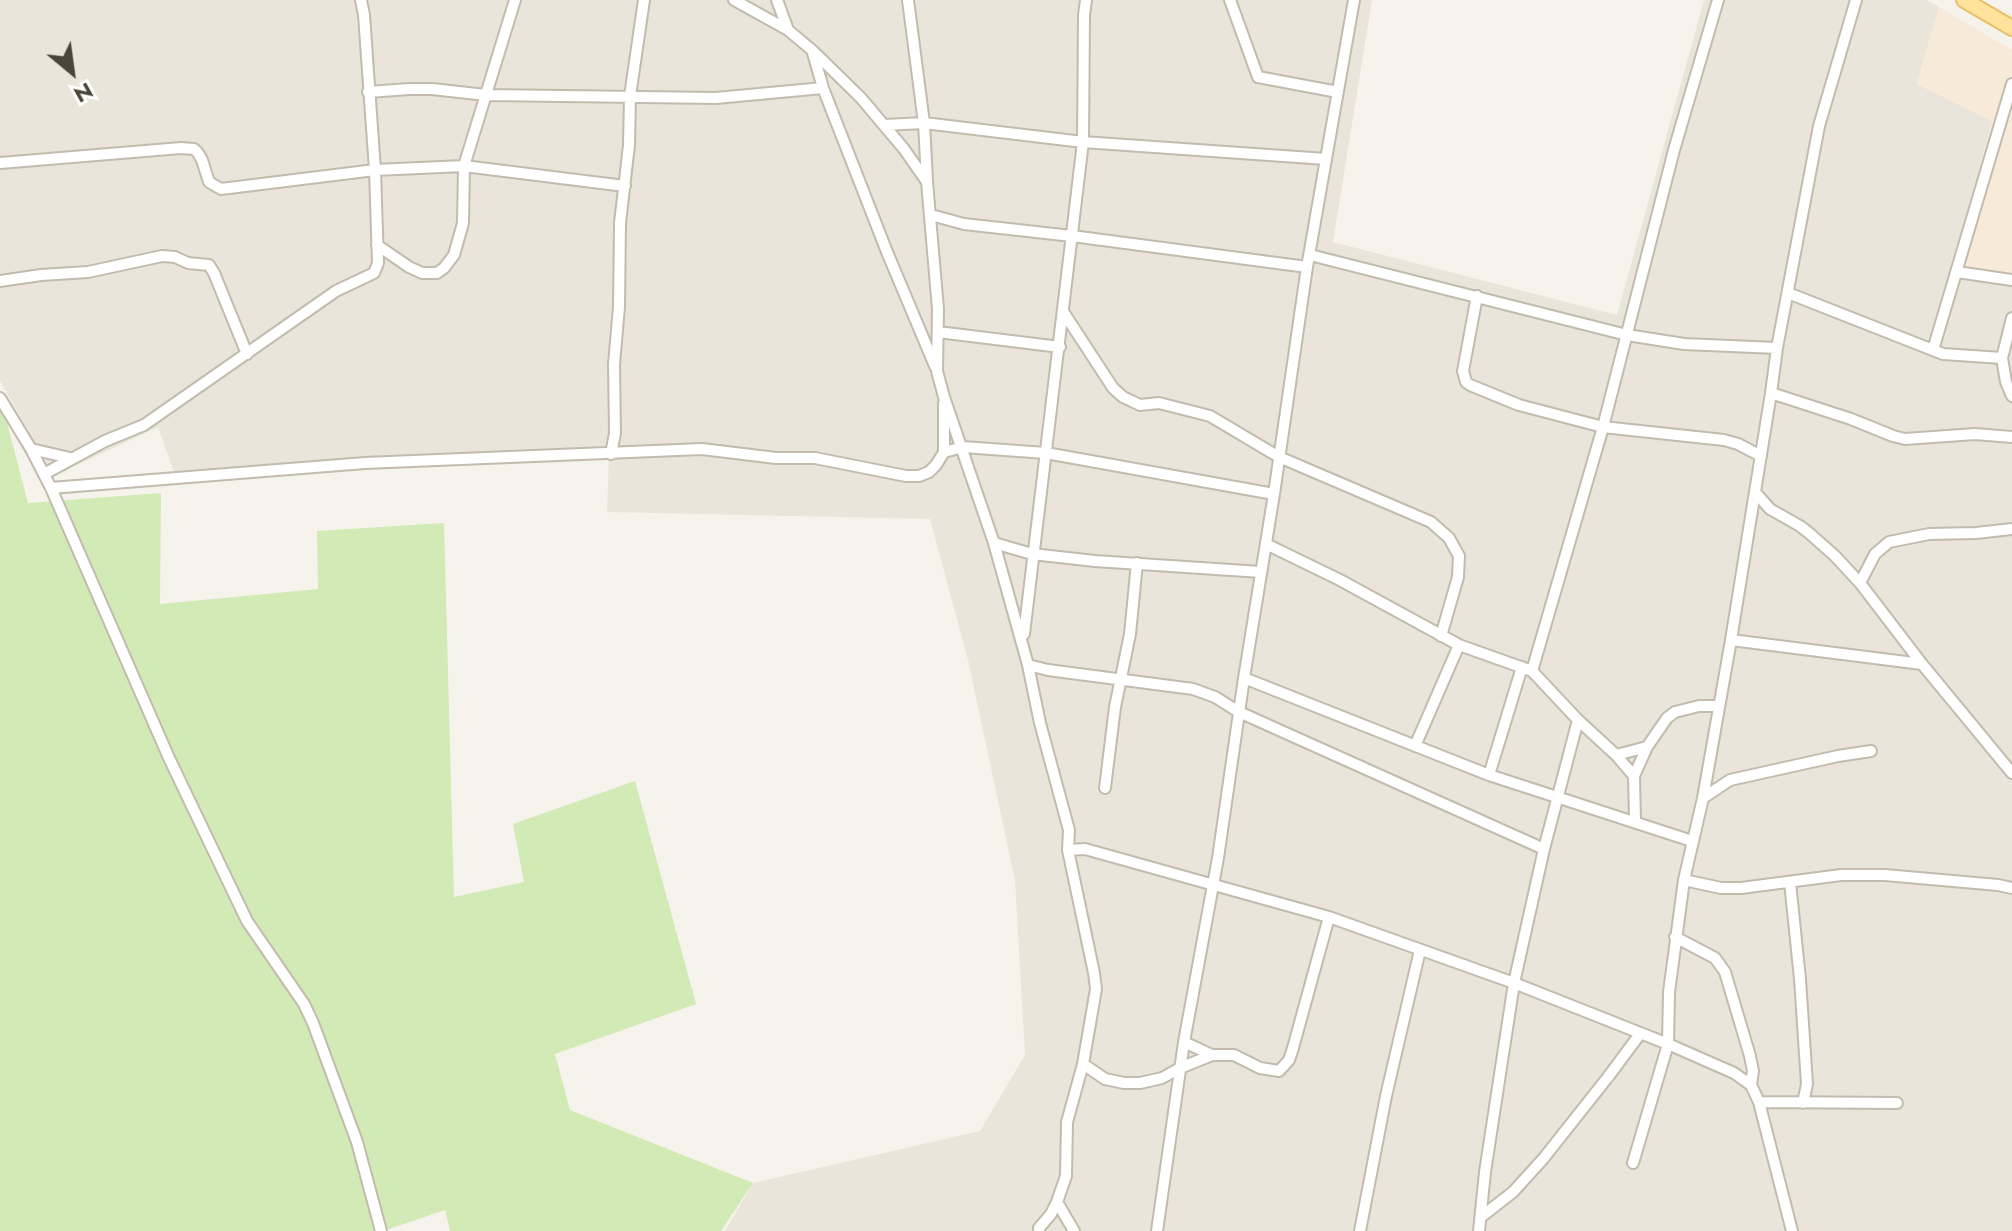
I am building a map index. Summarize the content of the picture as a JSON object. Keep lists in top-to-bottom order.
{
  "north": "bottom right"
}
